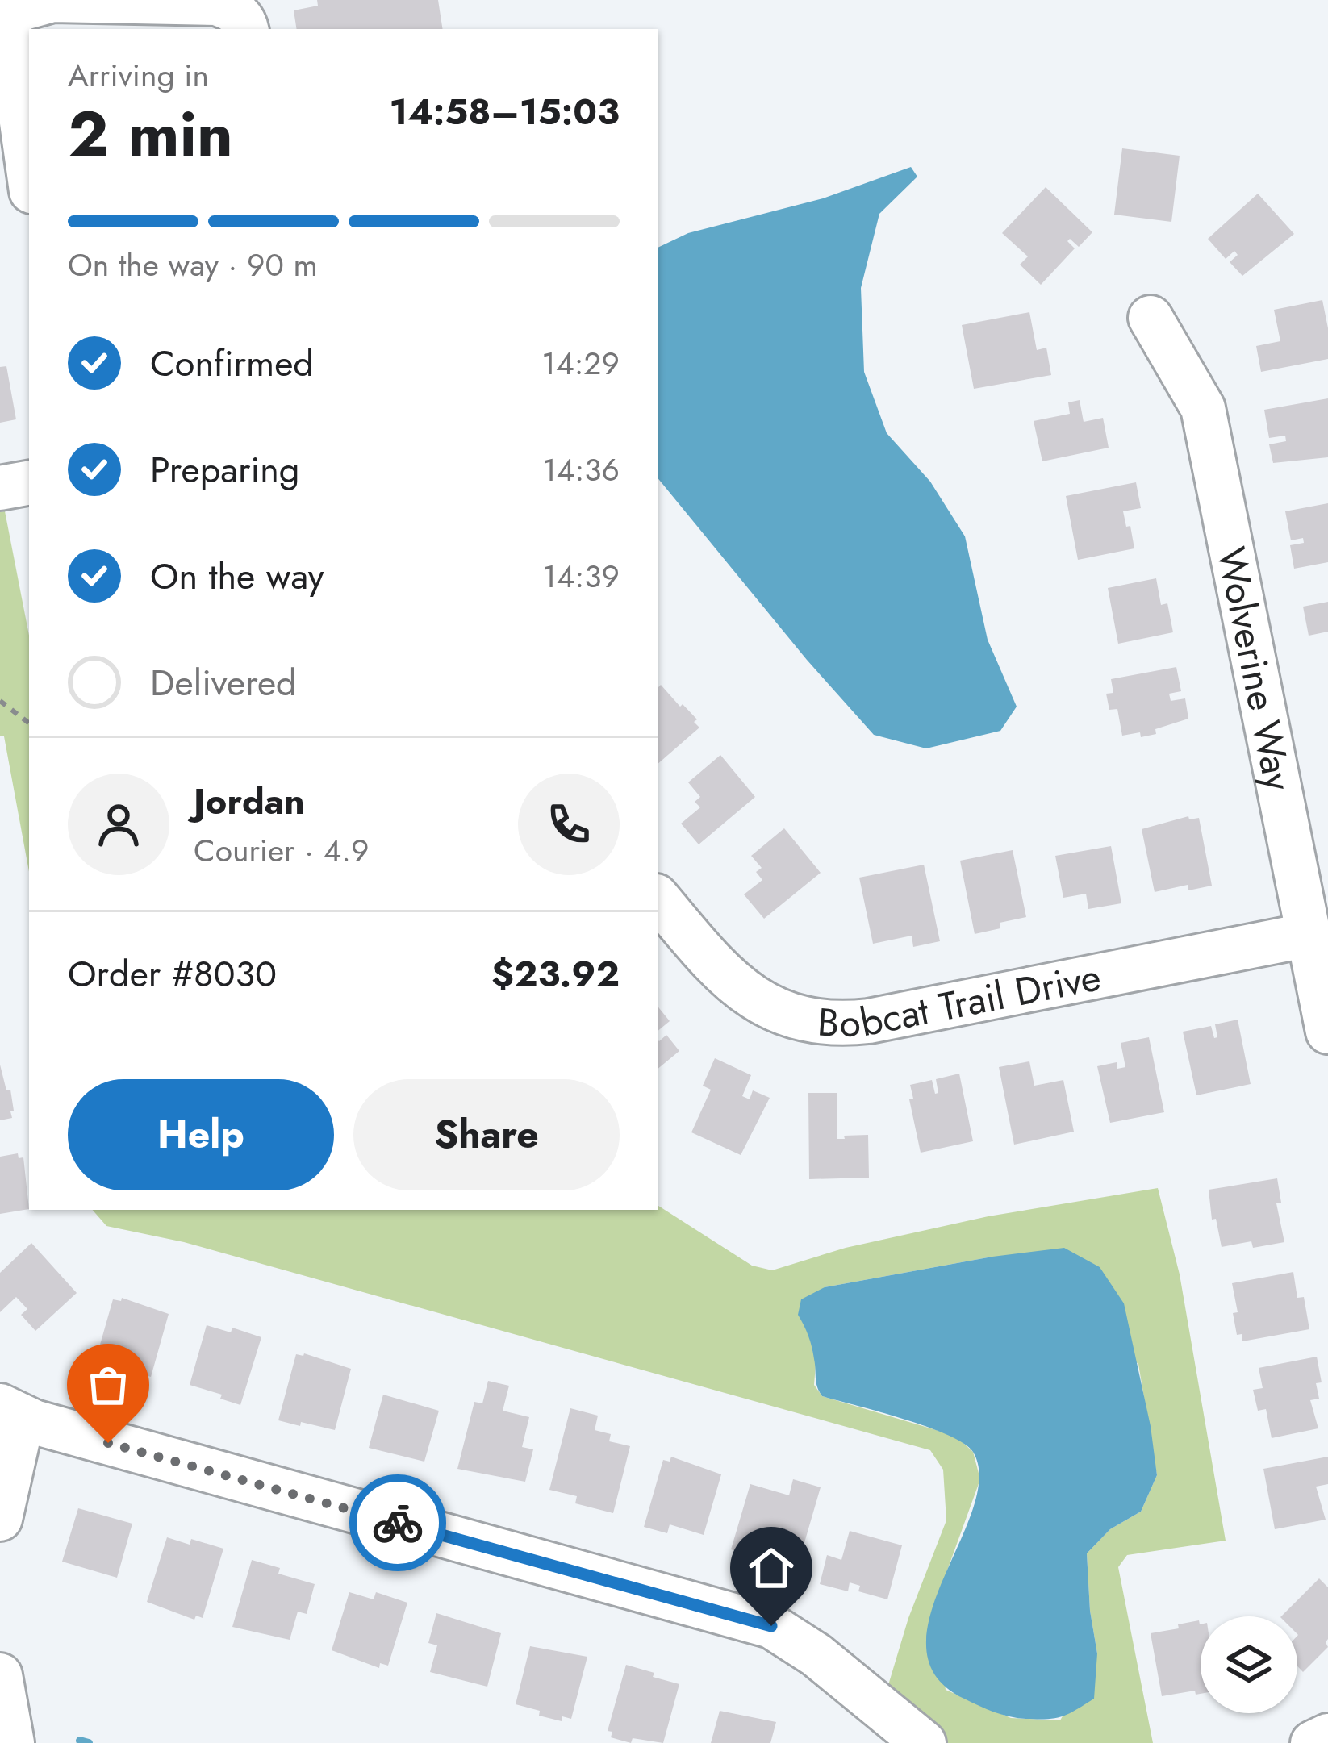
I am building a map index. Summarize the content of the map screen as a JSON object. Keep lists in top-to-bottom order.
{
  "streets": {
    "street": ["Wolverine Way", "Bobcat Trail Drive"]
  },
  "crossings": [
    ["Wolverine Way", "Bobcat Trail Drive"]
  ],
  "page": {
    "heading": ["2 min", "Arriving in", "14:58–15:03"],
    "panel": [
      "Jordan",
      "Courier · 4.9",
      "Order #8030",
      "$23.92"
    ],
    "bar": "On the way · 90 m",
    "list": [
      ["Confirmed", "14:29"],
      ["Preparing", "14:36"],
      ["On the way", "14:39"],
      "Delivered"
    ],
    "buttons": ["Help", "Share"]
  }
}
